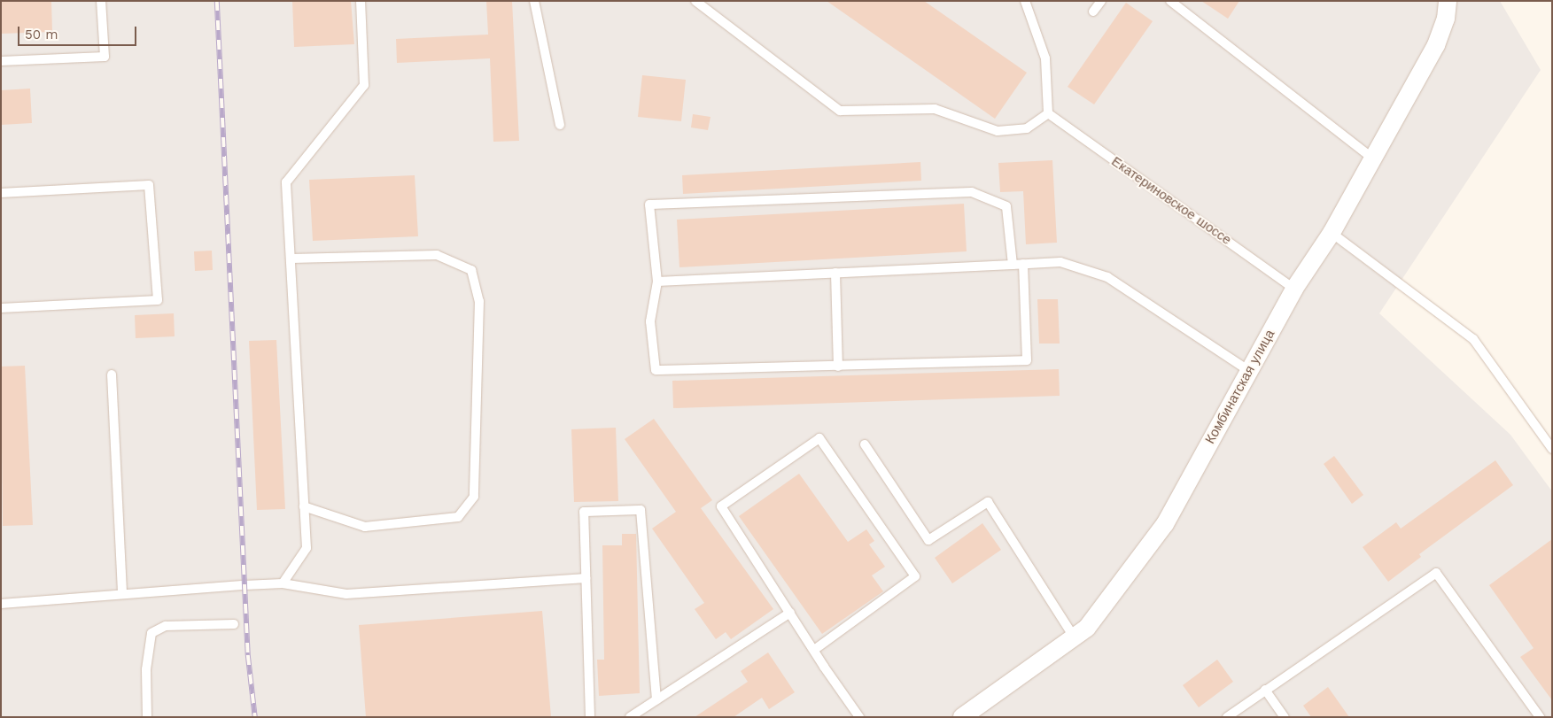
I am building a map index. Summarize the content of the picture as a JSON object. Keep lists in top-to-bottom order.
{
  "streets": {
    "street": ["Комбинатская улица"],
    "lane": ["Екатериновское шоссе"]
  },
  "crossings": [
    ["Екатериновское шоссе", "Комбинатская улица"]
  ],
  "scale_bar": "50 m"
}
